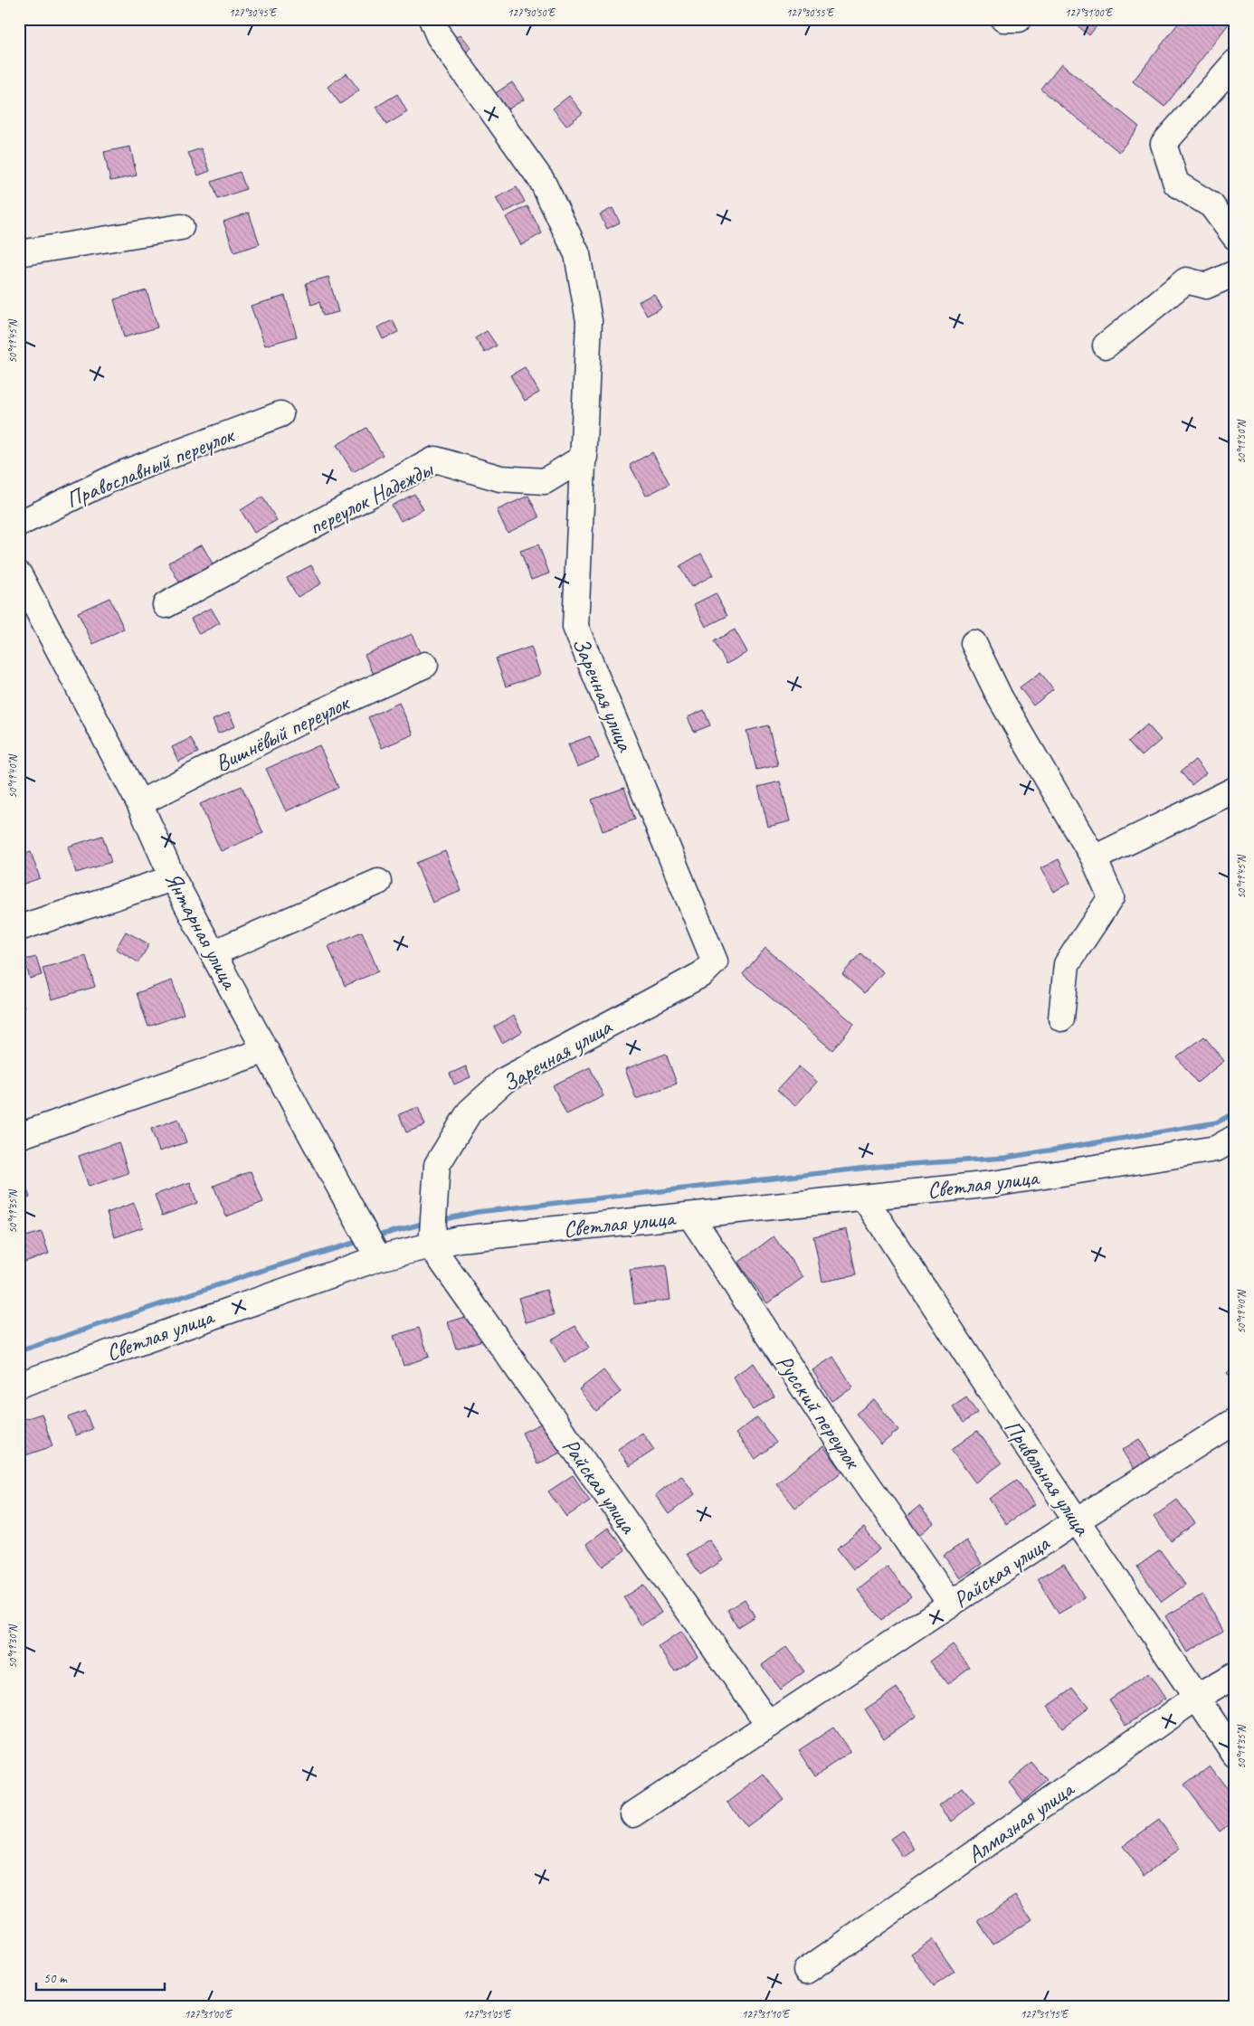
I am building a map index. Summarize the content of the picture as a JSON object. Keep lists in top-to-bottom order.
{
  "streets": {
    "street": [
      "Православный переулок",
      "переулок Надежды",
      "Заречная улица",
      "Вишнёвый переулок",
      "Янтарная улица",
      "Светлая улица",
      "Русский переулок",
      "Привольная улица",
      "Райская улица",
      "Алмазная улица"
    ]
  },
  "crossings": [
    ["переулок Надежды", "Заречная улица"],
    ["Заречная улица", "Светлая улица"],
    ["Заречная улица", "Райская улица"],
    ["Вишнёвый переулок", "Янтарная улица"],
    ["Янтарная улица", "Светлая улица"],
    ["Светлая улица", "Русский переулок"],
    ["Светлая улица", "Привольная улица"],
    ["Светлая улица", "Райская улица"],
    ["Русский переулок", "Райская улица"],
    ["Привольная улица", "Райская улица"],
    ["Привольная улица", "Алмазная улица"]
  ],
  "scale_bar": "50 m",
  "coordinates": [
    "127°30'45\"E",
    "127°30'50\"E",
    "127°30'55\"E",
    "127°31'00\"E",
    "50°19'45\"N",
    "50°19'50\"N",
    "50°19'40\"N",
    "50°19'35\"N",
    "50°19'30\"N",
    "127°31'05\"E",
    "127°31'10\"E",
    "127°31'15\"E"
  ]
}
